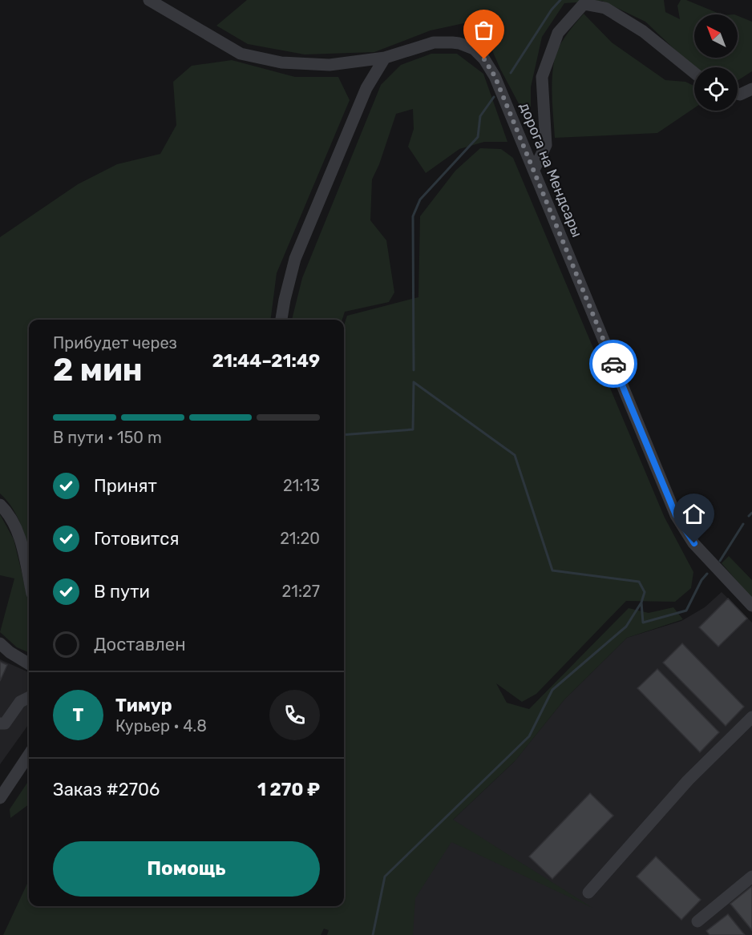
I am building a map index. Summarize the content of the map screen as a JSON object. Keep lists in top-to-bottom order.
{
  "streets": {
    "street": ["дорога на Мендсары"]
  },
  "north": "top left",
  "page": {
    "heading": ["2 мин", "Прибудет через", "21:44–21:49"],
    "panel": [
      "Тимур",
      "Курьер · 4.8",
      "Заказ #2706",
      "1 270 ₽"
    ],
    "bar": "В пути · 150 m",
    "list": [
      ["Принят", "21:13"],
      ["Готовится", "21:20"],
      ["В пути", "21:27"],
      "Доставлен"
    ],
    "round": "Т",
    "buttons": "Помощь"
  }
}
